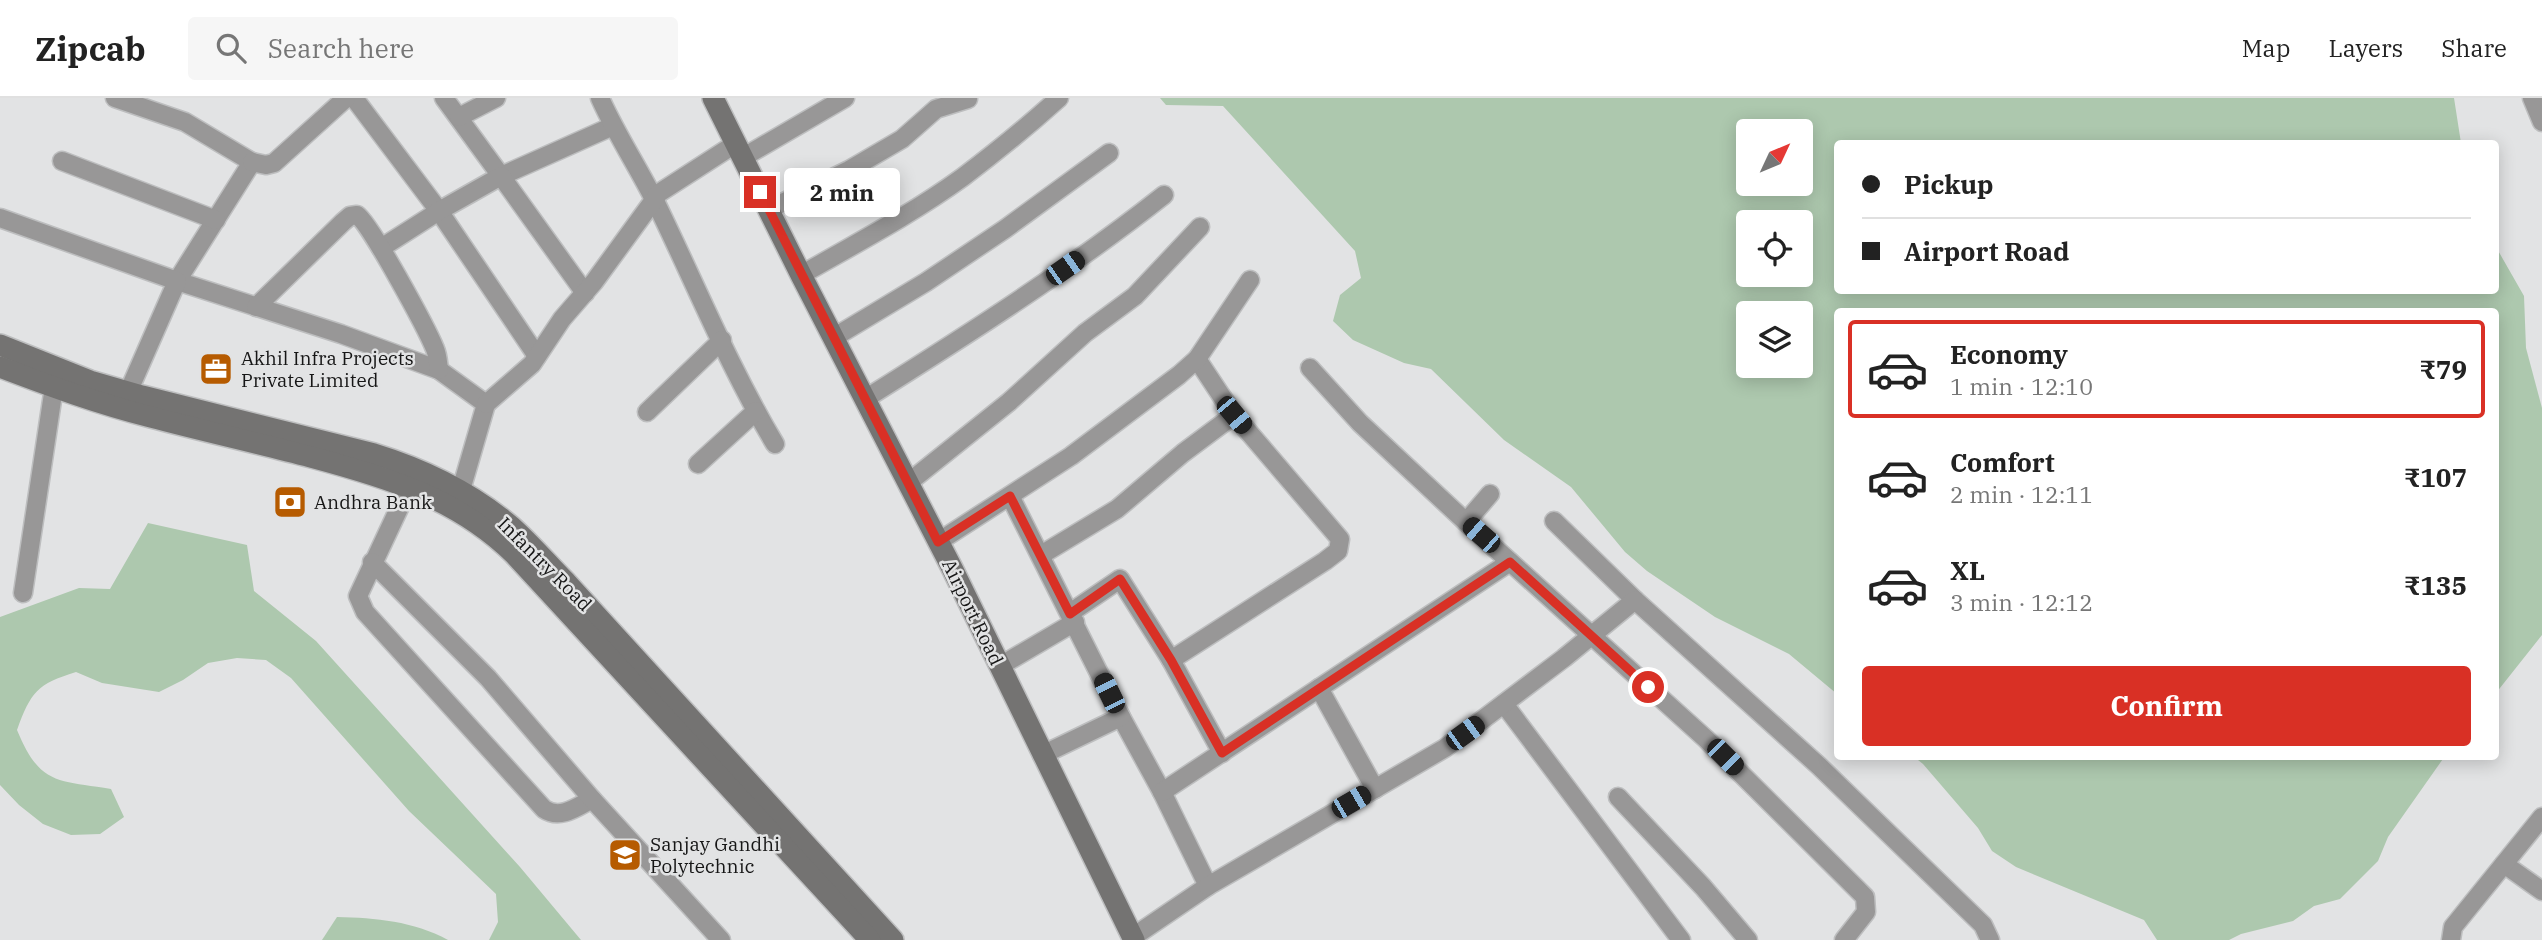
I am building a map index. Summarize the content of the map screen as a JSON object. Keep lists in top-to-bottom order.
{
  "streets": {
    "street": ["Infantry Road", "Airport Road"]
  },
  "places": {
    "office": ["Akhil Infra Projects Private Limited"],
    "bank": ["Andhra Bank"],
    "school or university": ["Sanjay Gandhi Polytechnic"]
  },
  "north": "top right",
  "page": {
    "header": "Zipcab",
    "search": "Search here",
    "nav": ["Map", "Layers", "Share"],
    "banner": ["Pickup", "Airport Road"],
    "bubble": "2 min",
    "list": [
      {
        "name": "Economy",
        "note": "1 min · 12:10",
        "value": "₹79"
      },
      {
        "name": "Comfort",
        "note": "2 min · 12:11",
        "value": "₹107"
      },
      {
        "name": "XL",
        "note": "3 min · 12:12",
        "value": "₹135"
      }
    ],
    "buttons": "Confirm"
  }
}
